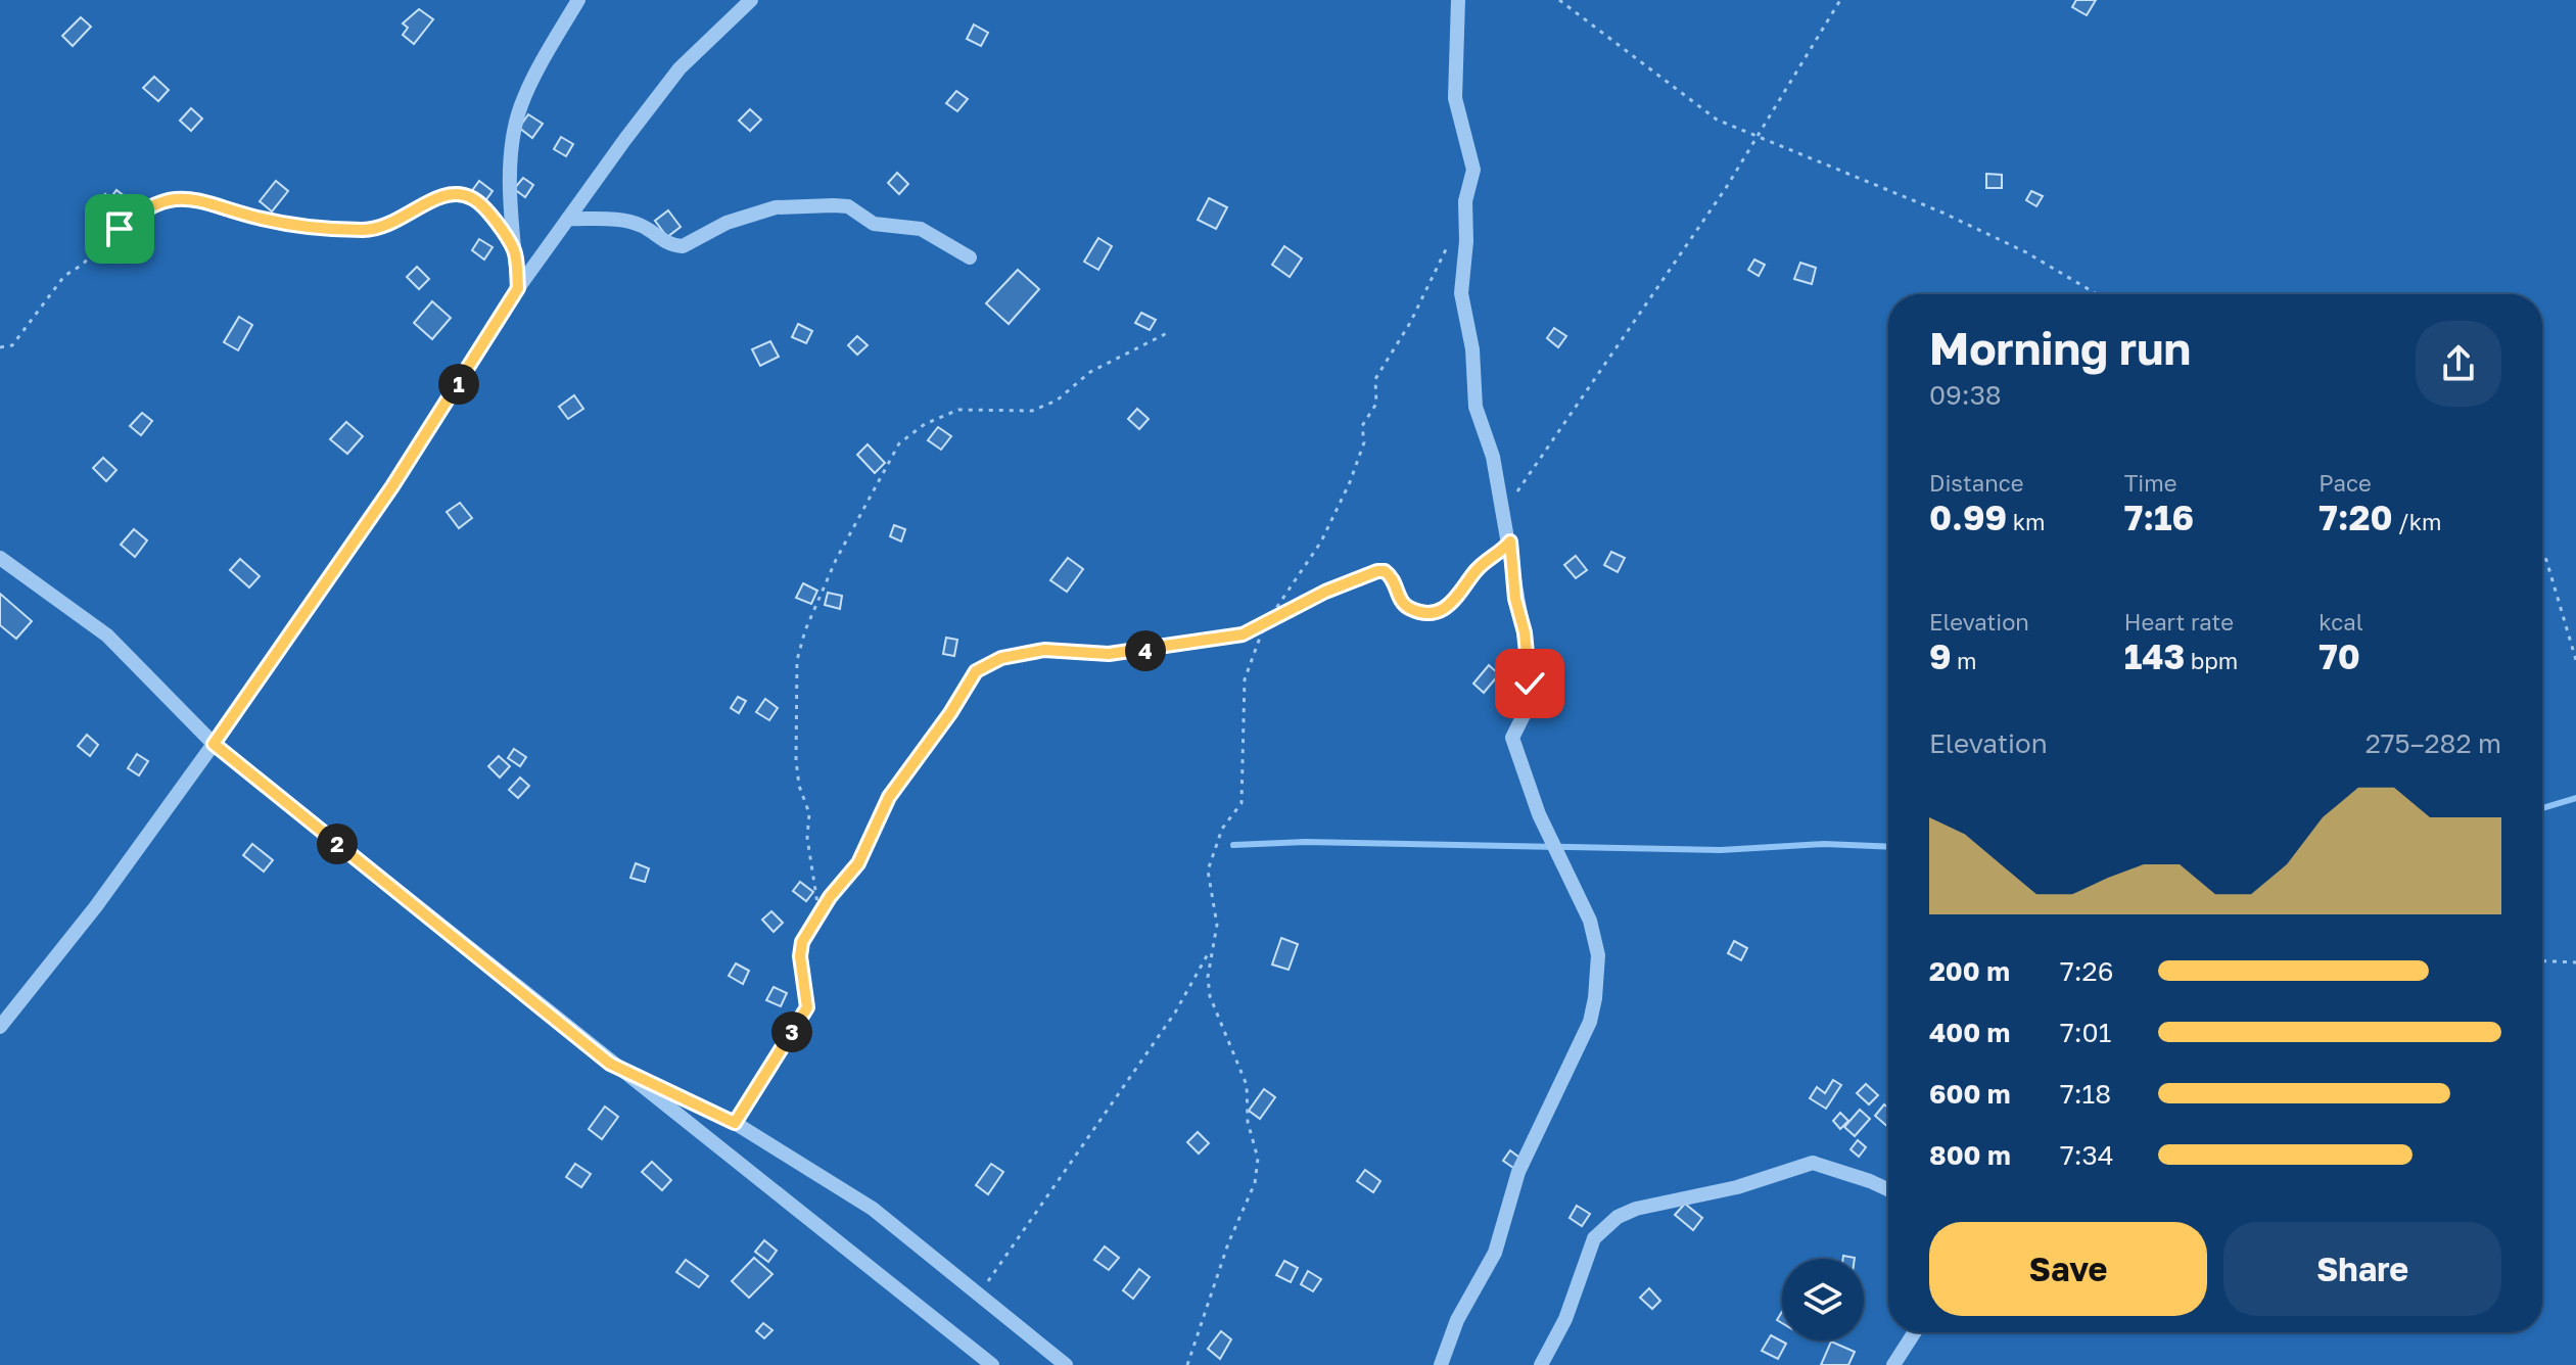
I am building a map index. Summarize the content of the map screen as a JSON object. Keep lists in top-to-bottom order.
{
  "page": {
    "heading": ["Morning run", "09:38"],
    "pins": [
      "1",
      "4",
      "2",
      "3"
    ],
    "stats": [
      ["Distance", "0.99 km"],
      ["Time", "7:16"],
      ["Pace", "7:20 /km"],
      ["Elevation", "9 m"],
      ["Heart rate", "143 bpm"],
      ["kcal", "70"]
    ],
    "chart": ["Elevation", "275–282 m"],
    "list": [
      {
        "name": "200 m",
        "note": "7:26"
      },
      {
        "name": "400 m",
        "note": "7:01"
      },
      {
        "name": "600 m",
        "note": "7:18"
      },
      {
        "name": "800 m",
        "note": "7:34"
      }
    ],
    "buttons": ["Save", "Share"]
  }
}
